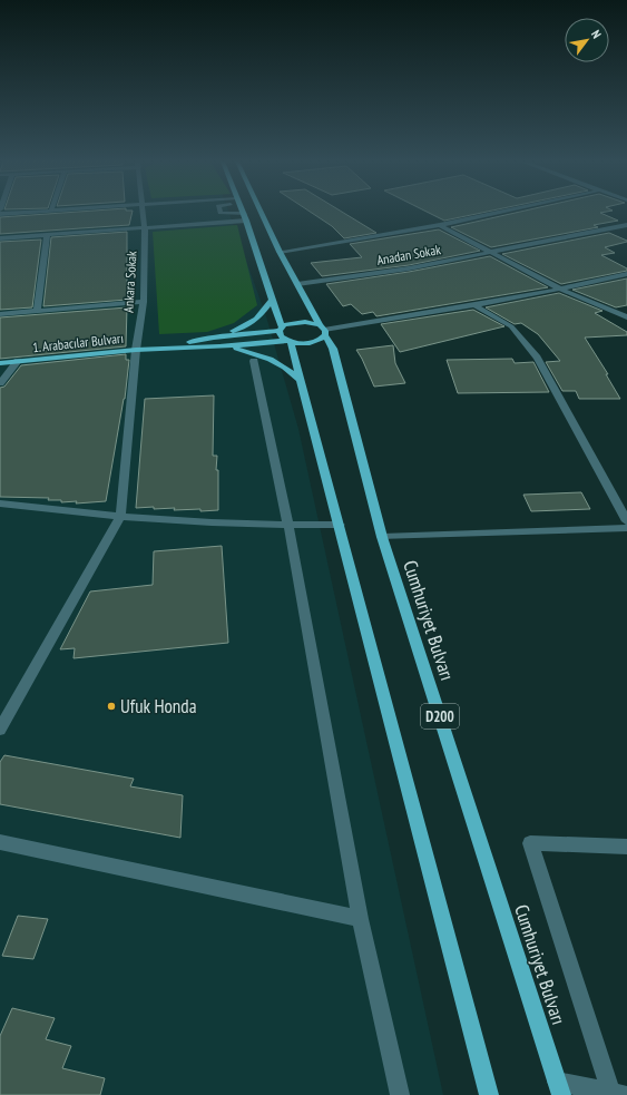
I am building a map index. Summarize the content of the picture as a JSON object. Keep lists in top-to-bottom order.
{
  "streets": {
    "main road": ["1. Arabacılar Bulvarı", "Cumhuriyet Bulvarı", "D200"],
    "street": ["Anadan Sokak", "Ankara Sokak"]
  },
  "crossings": [
    ["Anadan Sokak", "Cumhuriyet Bulvarı"],
    ["Ankara Sokak", "1. Arabacılar Bulvarı"],
    ["1. Arabacılar Bulvarı", "Cumhuriyet Bulvarı"]
  ],
  "places": ["Ufuk Honda"],
  "north": "top right"
}
